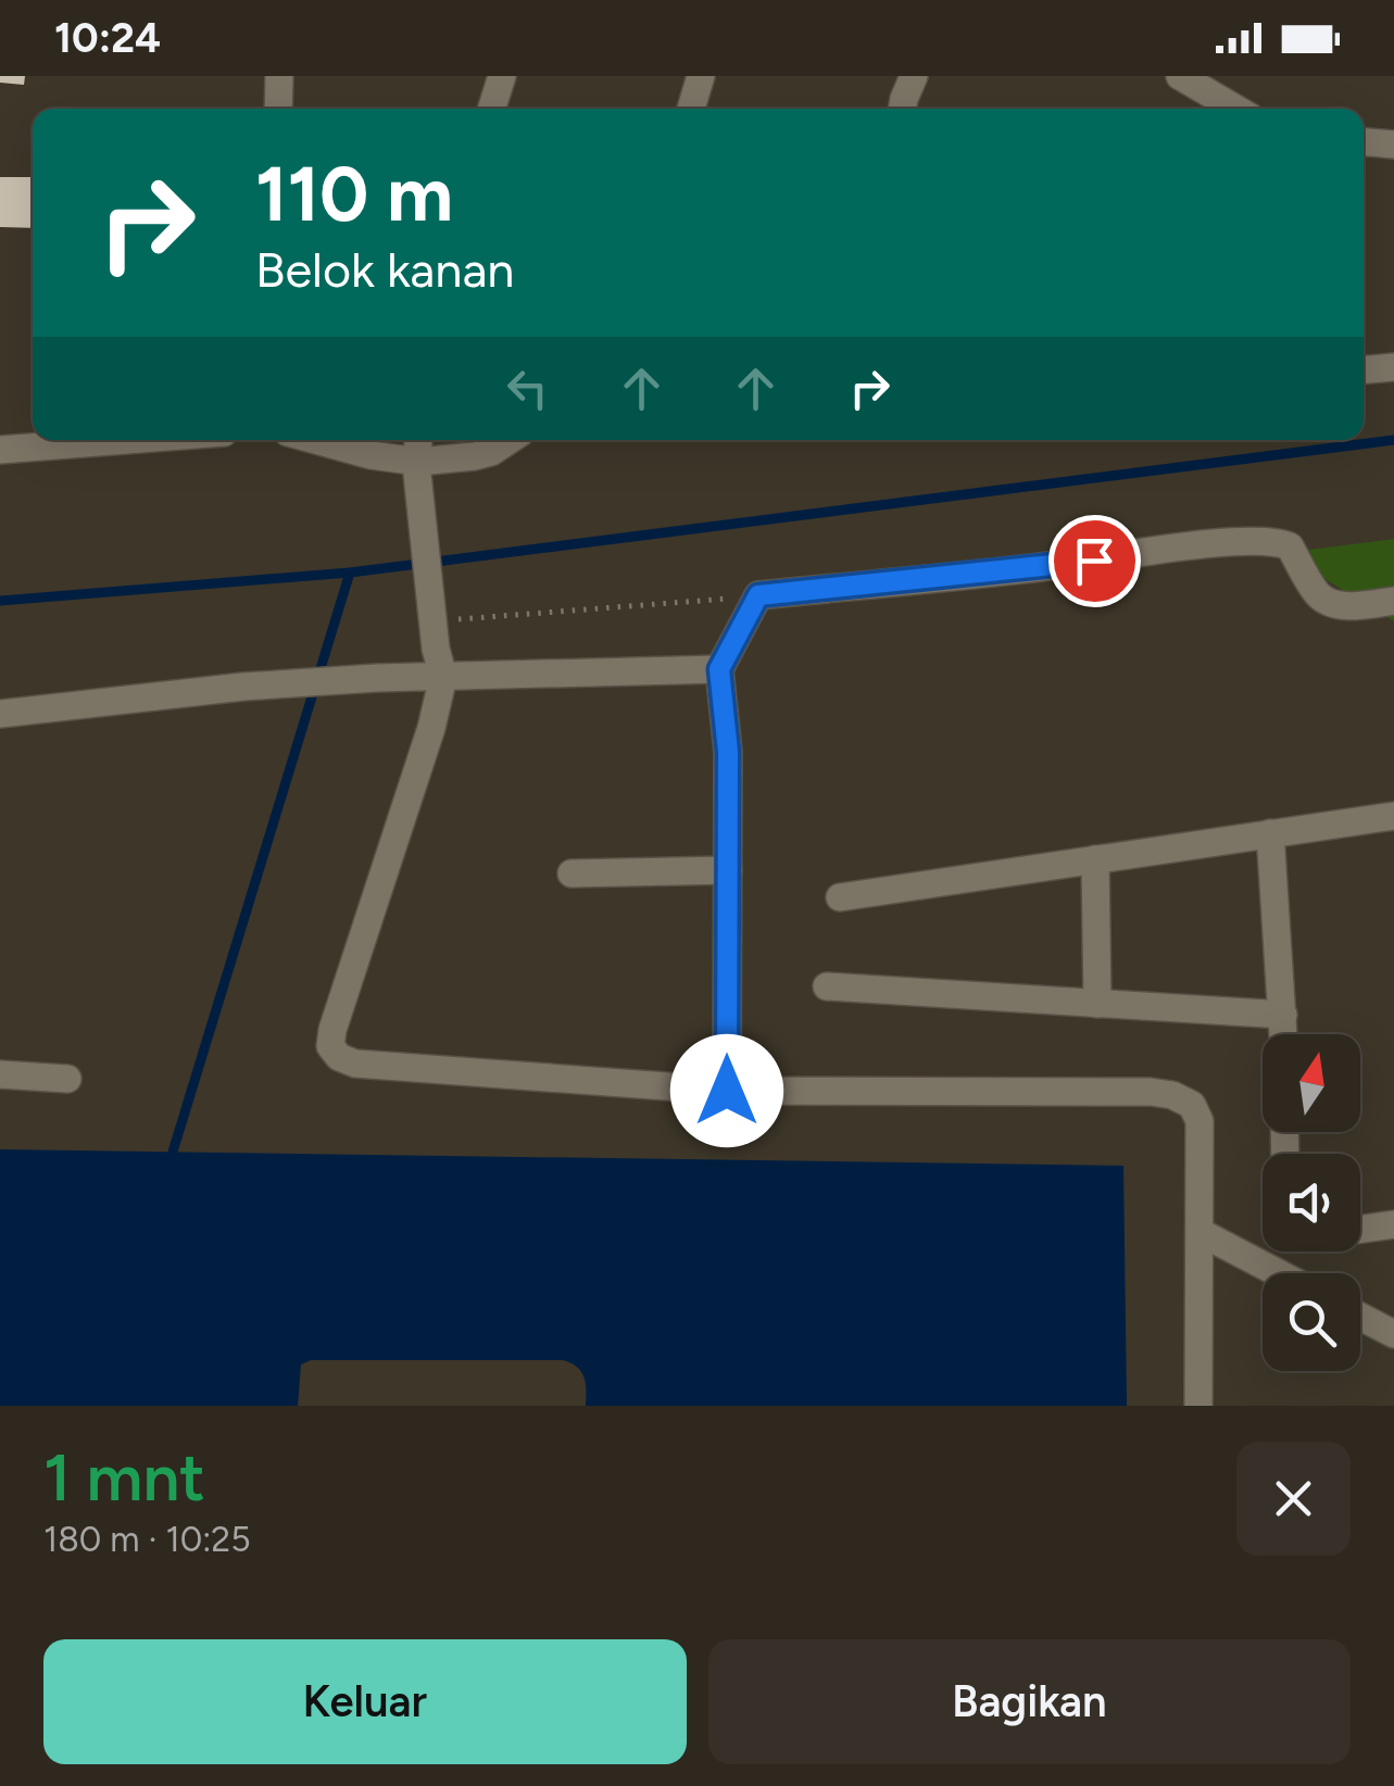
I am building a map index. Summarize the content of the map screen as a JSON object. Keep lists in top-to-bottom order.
{
  "north": "top",
  "page": {
    "status": "10:24",
    "turn": ["110 m", "Belok kanan"],
    "heading": ["1 mnt", "180 m · 10:25"],
    "buttons": ["Keluar", "Bagikan"]
  }
}
